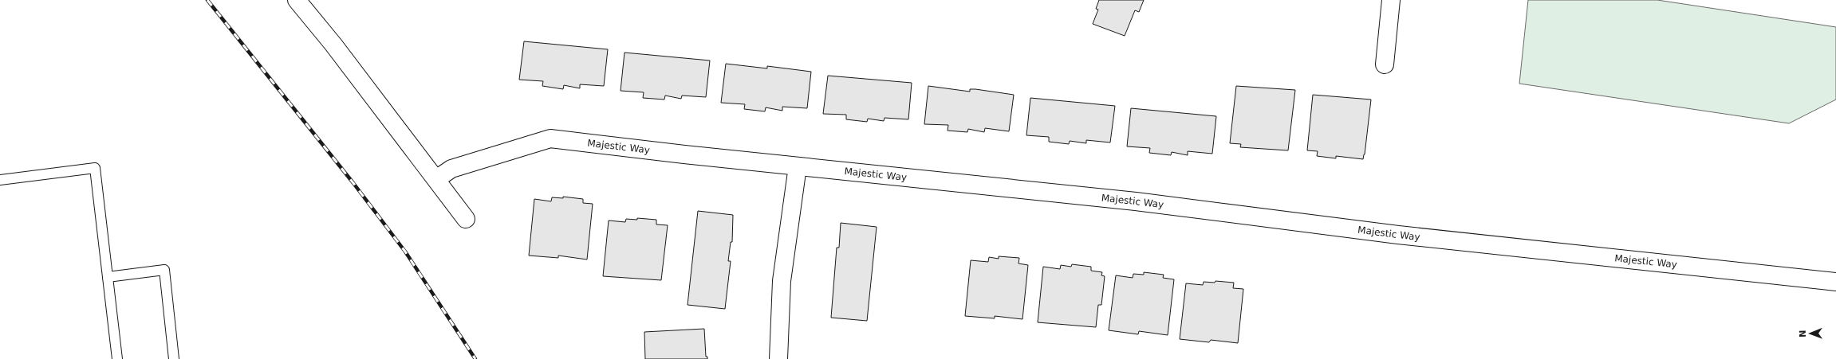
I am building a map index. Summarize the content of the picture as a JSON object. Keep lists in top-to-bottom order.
{
  "streets": {
    "street": ["Majestic Way"]
  },
  "north": "left"
}
